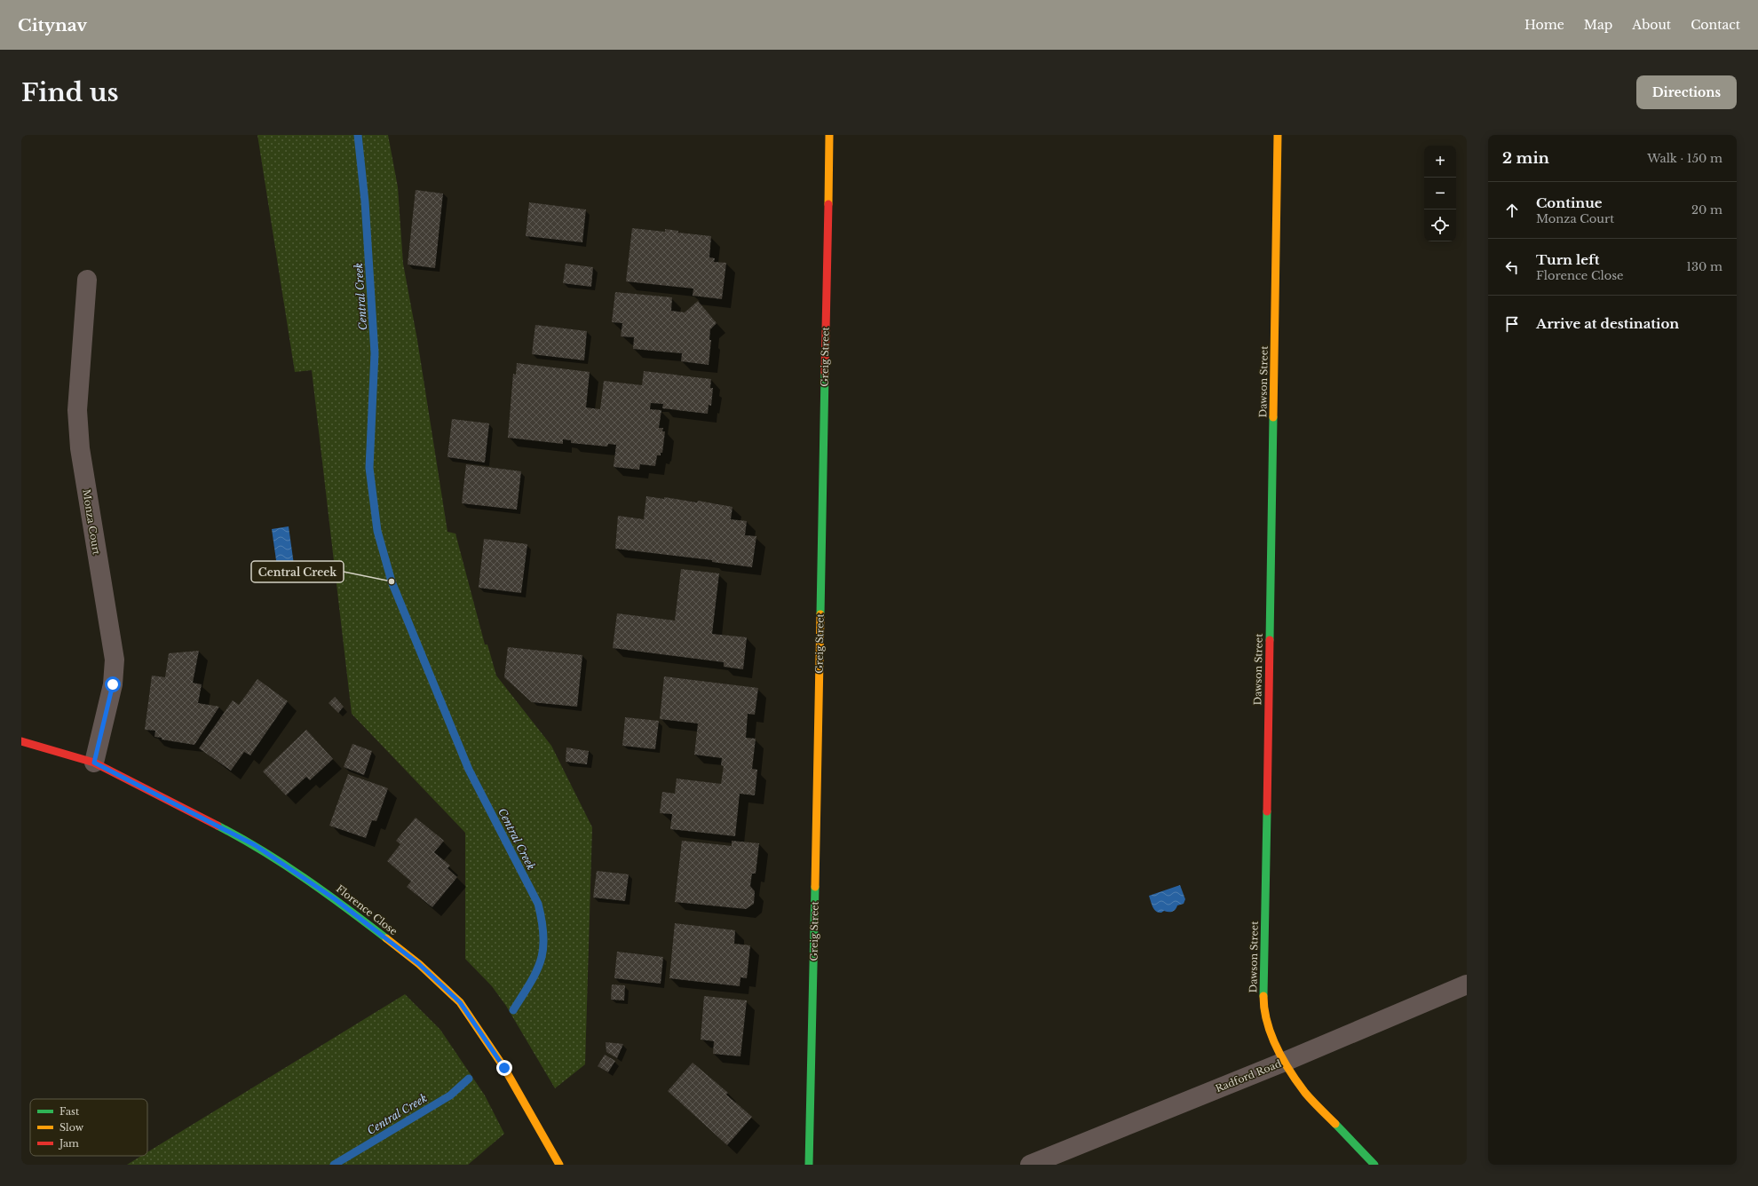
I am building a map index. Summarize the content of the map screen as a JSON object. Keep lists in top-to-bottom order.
{
  "streets": {
    "street": [
      "Greig Street",
      "Dawson Street",
      "Monza Court",
      "Florence Close",
      "Radford Road"
    ]
  },
  "crossings": [
    ["Dawson Street", "Radford Road"],
    ["Monza Court", "Florence Close"]
  ],
  "water": ["Central Creek"],
  "places": ["Central Creek"],
  "legend": ["Fast", "Slow", "Jam"],
  "page": {
    "header": "Citynav",
    "nav": [
      "Home",
      "Map",
      "About",
      "Contact"
    ],
    "buttons": "Directions",
    "title": "Find us",
    "heading": ["2 min", "Walk · 150 m"],
    "map_buttons": ["+", "−"],
    "list": [
      ["Continue", "Monza Court", "20 m"],
      ["Turn left", "Florence Close", "130 m"],
      "Arrive at destination"
    ]
  }
}
